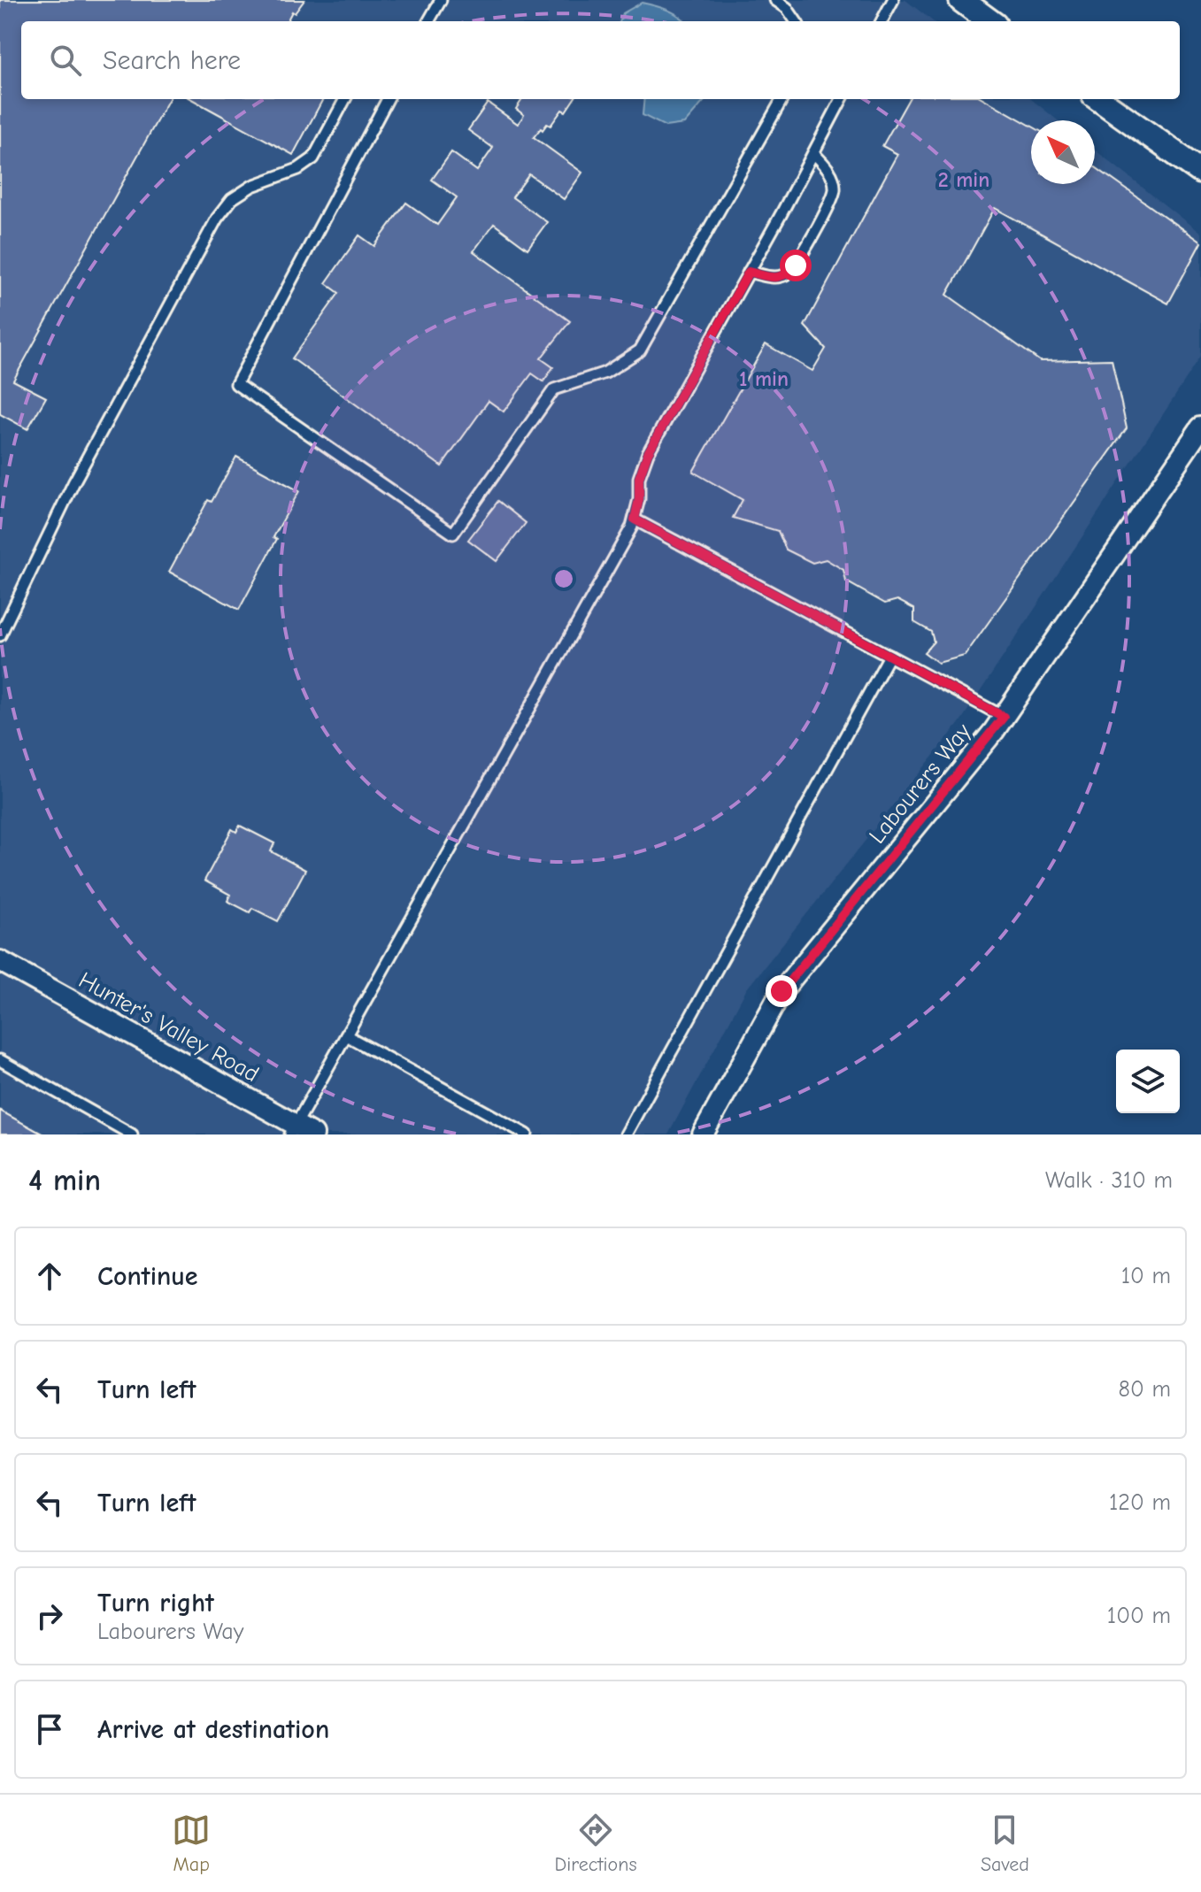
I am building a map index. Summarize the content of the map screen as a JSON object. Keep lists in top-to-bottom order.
{
  "streets": {
    "street": ["Labourers Way", "Hunter's Valley Road"]
  },
  "north": "top left",
  "page": {
    "search": "Search here",
    "heading": ["4 min", "Walk · 310 m"],
    "list": [
      ["Continue", "10 m"],
      ["Turn left", "80 m"],
      ["Turn left", "120 m"],
      ["Turn right", "Labourers Way", "100 m"],
      "Arrive at destination"
    ],
    "nav": ["Map", "Directions", "Saved"]
  },
  "rings": ["2 min", "1 min"]
}
